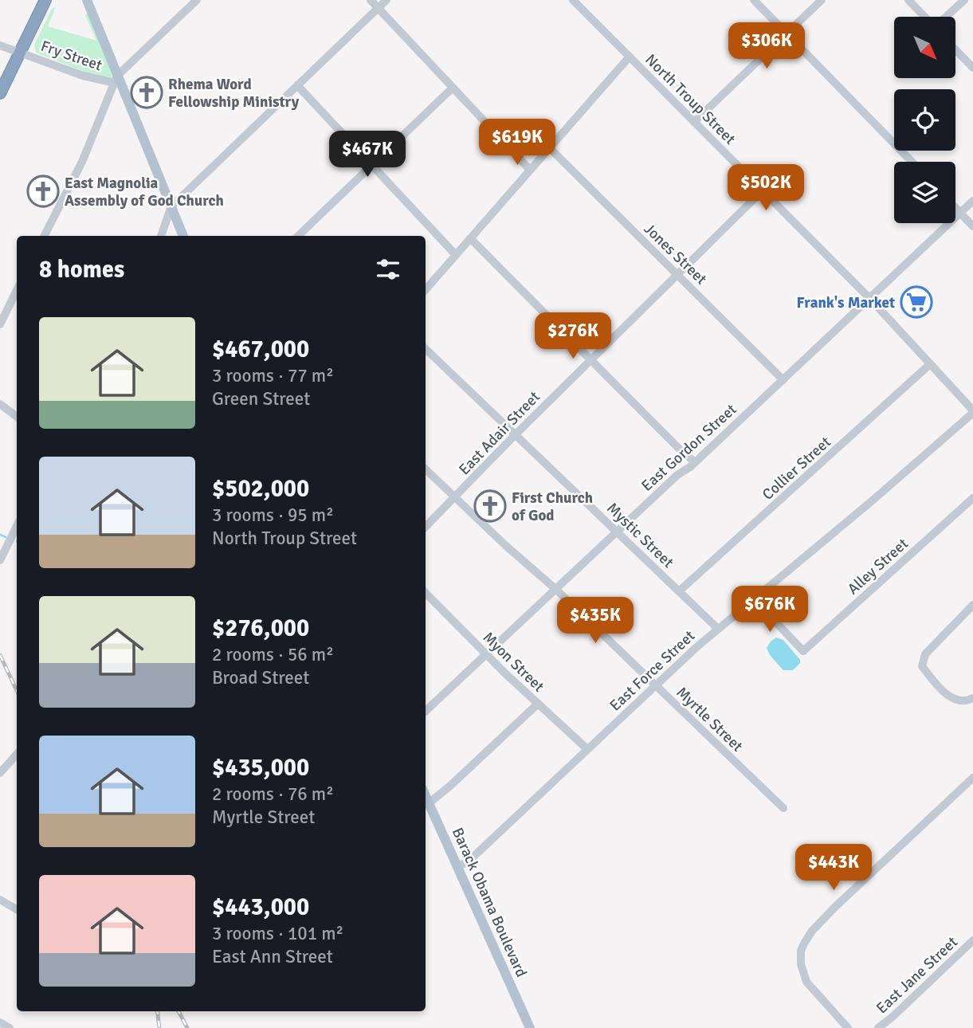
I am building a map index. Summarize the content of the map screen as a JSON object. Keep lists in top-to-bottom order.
{
  "streets": {
    "main road": ["Barack Obama Boulevard"],
    "street": [
      "Fry Street",
      "North Troup Street",
      "Jones Street",
      "East Adair Street",
      "East Gordon Street",
      "Collier Street",
      "Mystic Street",
      "Alley Street",
      "Myon Street",
      "East Force Street",
      "Myrtle Street",
      "East Jane Street"
    ]
  },
  "crossings": [
    ["North Troup Street", "East Adair Street"],
    ["North Troup Street", "East Gordon Street"],
    ["North Troup Street", "Collier Street"],
    ["North Troup Street", "East Force Street"],
    ["Jones Street", "East Adair Street"],
    ["Jones Street", "East Gordon Street"],
    ["East Adair Street", "Mystic Street"],
    ["East Adair Street", "Myrtle Street"],
    ["East Gordon Street", "Mystic Street"],
    ["East Gordon Street", "Myon Street"],
    ["East Gordon Street", "Myrtle Street"],
    ["Collier Street", "Mystic Street"],
    ["Mystic Street", "East Force Street"],
    ["Alley Street", "East Force Street"],
    ["Myon Street", "East Force Street"],
    ["East Force Street", "Myrtle Street"],
    ["East Force Street", "Barack Obama Boulevard"]
  ],
  "places": {
    "church": ["Rhema Word Fellowship Ministry", "East Magnolia Assembly of God Church", "First Church of God"],
    "supermarket": ["Frank's Market"]
  },
  "north": "bottom right",
  "page": {
    "price": [
      "$306K",
      "$619K",
      "$467K",
      "$502K",
      "$276K",
      "$676K",
      "$435K",
      "$443K"
    ],
    "heading": "8 homes",
    "list": [
      {
        "name": "$467,000",
        "note": "3 rooms · 77 m² · Green Street"
      },
      {
        "name": "$502,000",
        "note": "3 rooms · 95 m² · North Troup Street"
      },
      {
        "name": "$276,000",
        "note": "2 rooms · 56 m² · Broad Street"
      },
      {
        "name": "$435,000",
        "note": "2 rooms · 76 m² · Myrtle Street"
      },
      {
        "name": "$443,000",
        "note": "3 rooms · 101 m² · East Ann Street"
      }
    ]
  }
}
